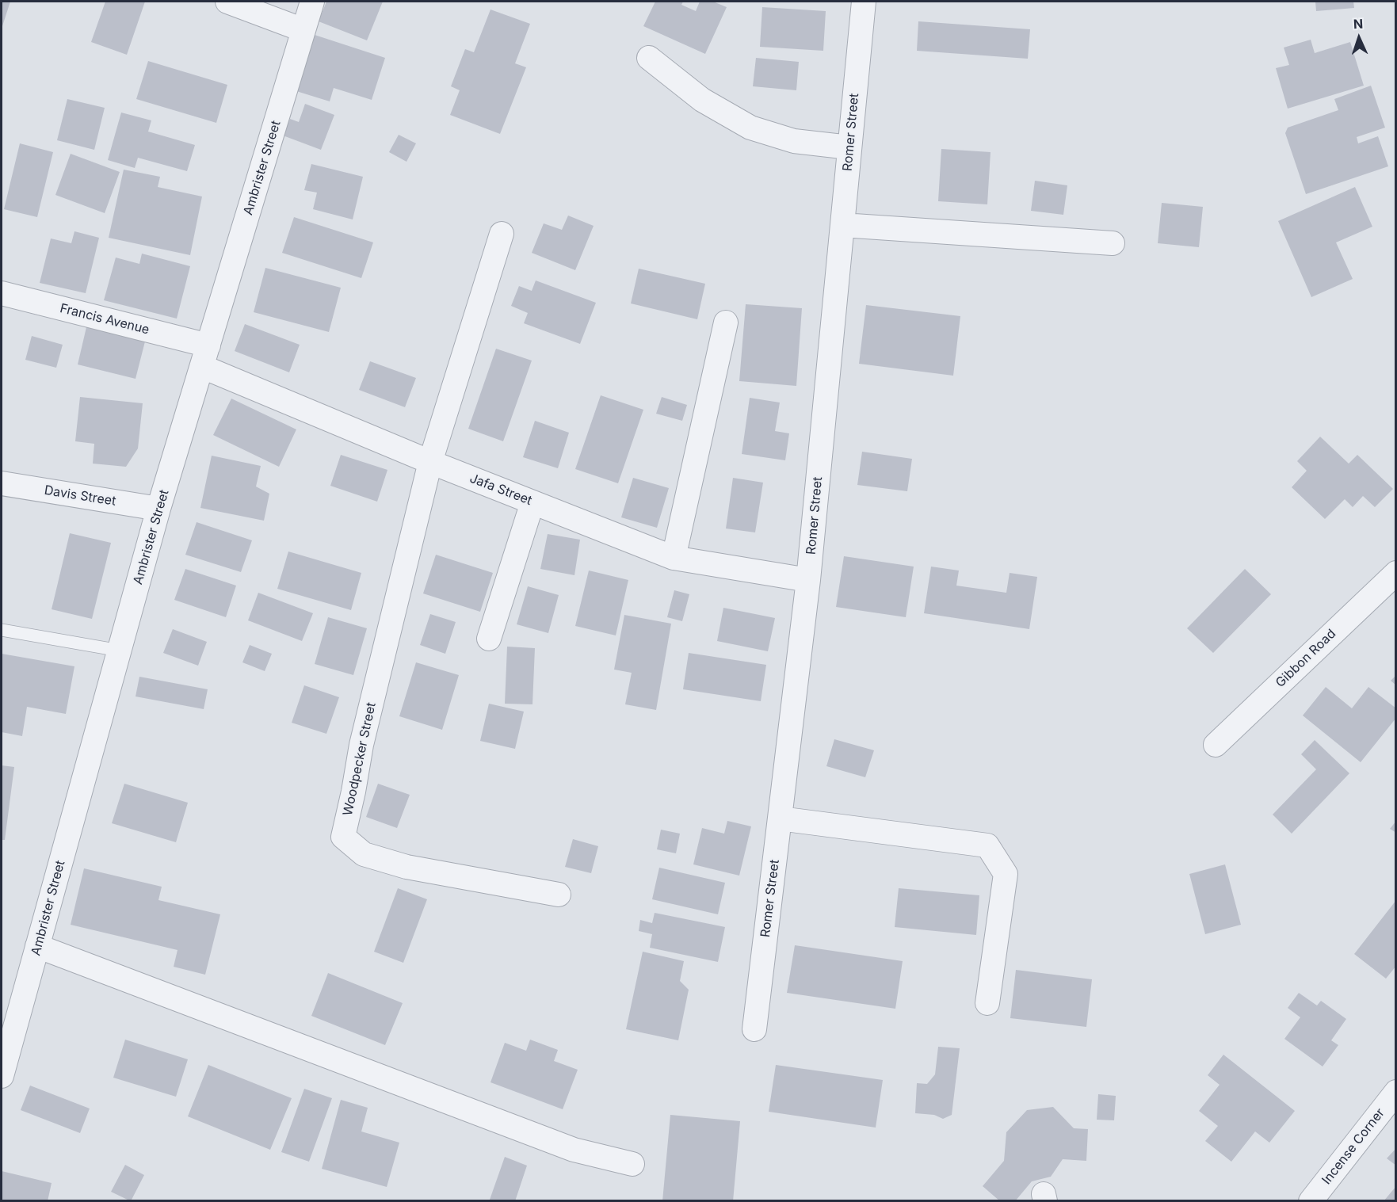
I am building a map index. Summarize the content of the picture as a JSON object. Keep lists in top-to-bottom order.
{
  "streets": {
    "street": [
      "Romer Street",
      "Ambrister Street",
      "Francis Avenue",
      "Jafa Street",
      "Davis Street",
      "Gibbon Road",
      "Woodpecker Street",
      "Incense Corner"
    ]
  },
  "crossings": [
    ["Romer Street", "Jafa Street"],
    ["Ambrister Street", "Francis Avenue"],
    ["Ambrister Street", "Jafa Street"],
    ["Ambrister Street", "Davis Street"],
    ["Francis Avenue", "Jafa Street"],
    ["Jafa Street", "Woodpecker Street"]
  ],
  "north": "top"
}
